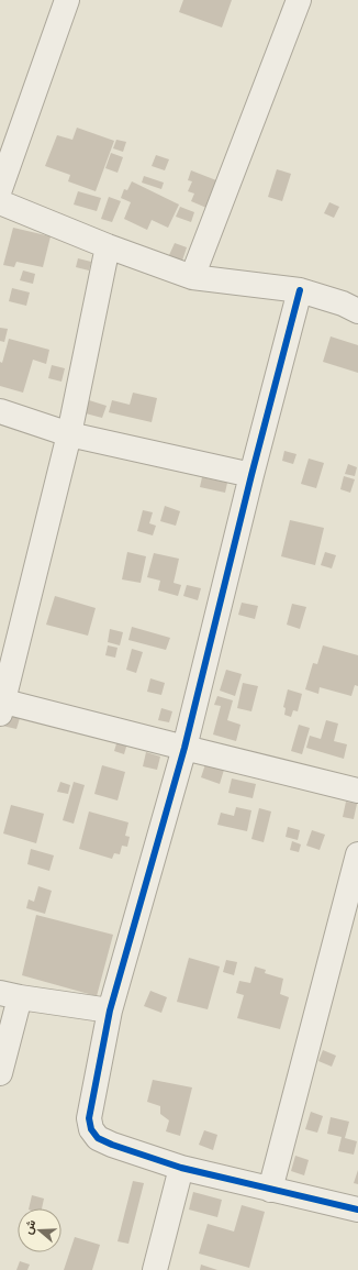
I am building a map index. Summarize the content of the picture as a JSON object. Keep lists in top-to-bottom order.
{
  "north": "left"
}
